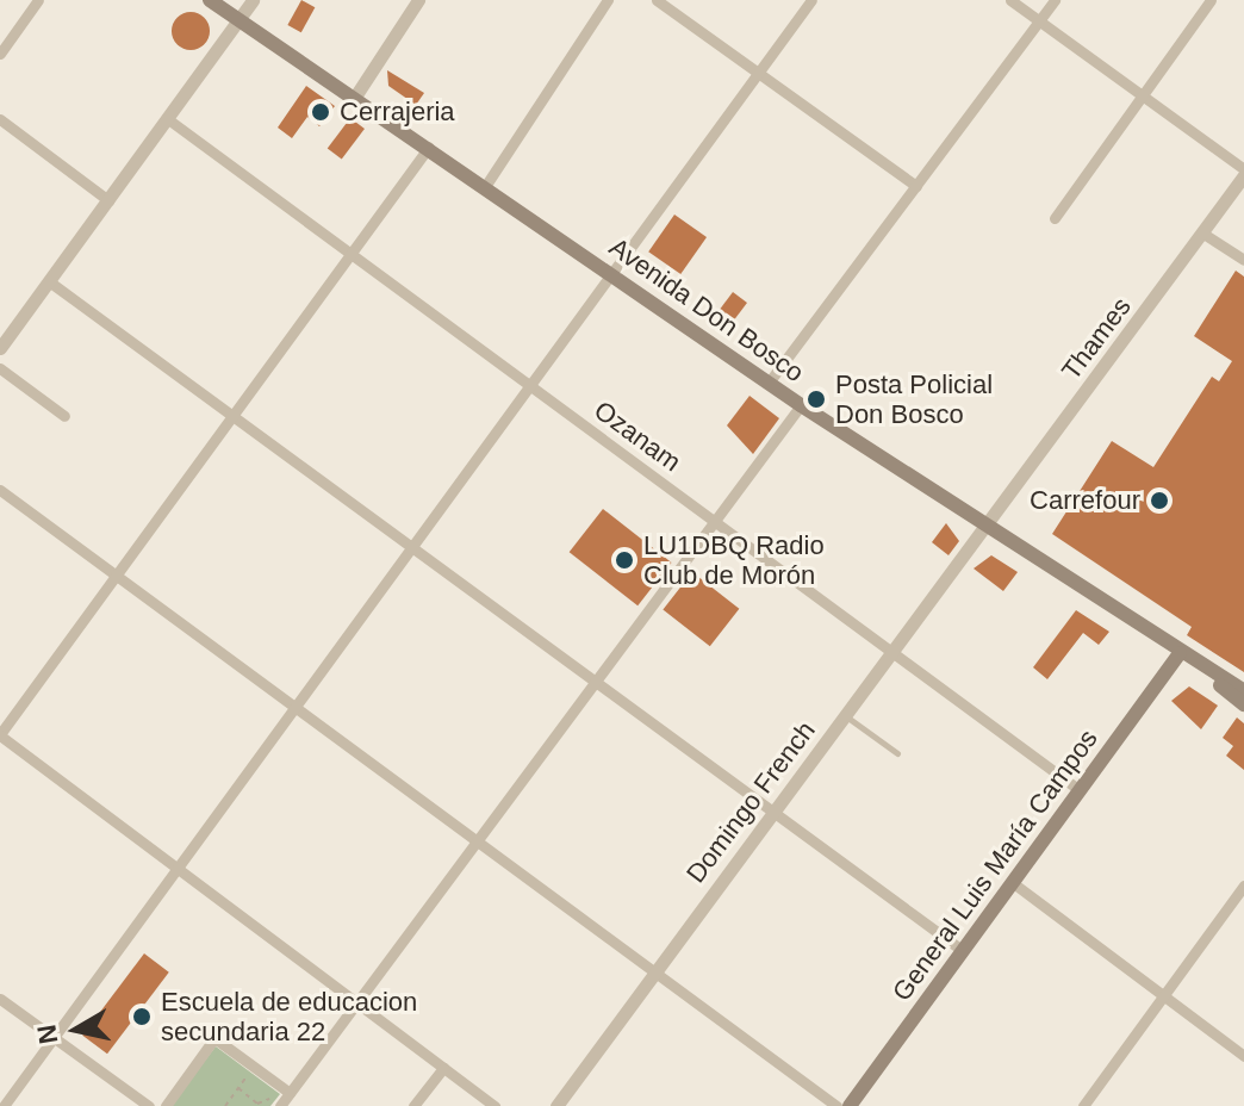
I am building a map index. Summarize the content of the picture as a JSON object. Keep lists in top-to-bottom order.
{
  "streets": {
    "main road": ["Avenida Don Bosco", "General Luis María Campos"],
    "street": ["Thames", "Ozanam", "Domingo French"]
  },
  "crossings": [
    ["Avenida Don Bosco", "Thames"],
    ["Avenida Don Bosco", "Domingo French"],
    ["Avenida Don Bosco", "General Luis María Campos"],
    ["Thames", "Domingo French"],
    ["Ozanam", "Domingo French"],
    ["Ozanam", "General Luis María Campos"]
  ],
  "places": [
    "Cerrajeria",
    "Posta Policial Don Bosco",
    "Carrefour",
    "LU1DBQ Radio Club de Morón",
    "Escuela de educacion secundaria 22"
  ],
  "north": "left"
}
